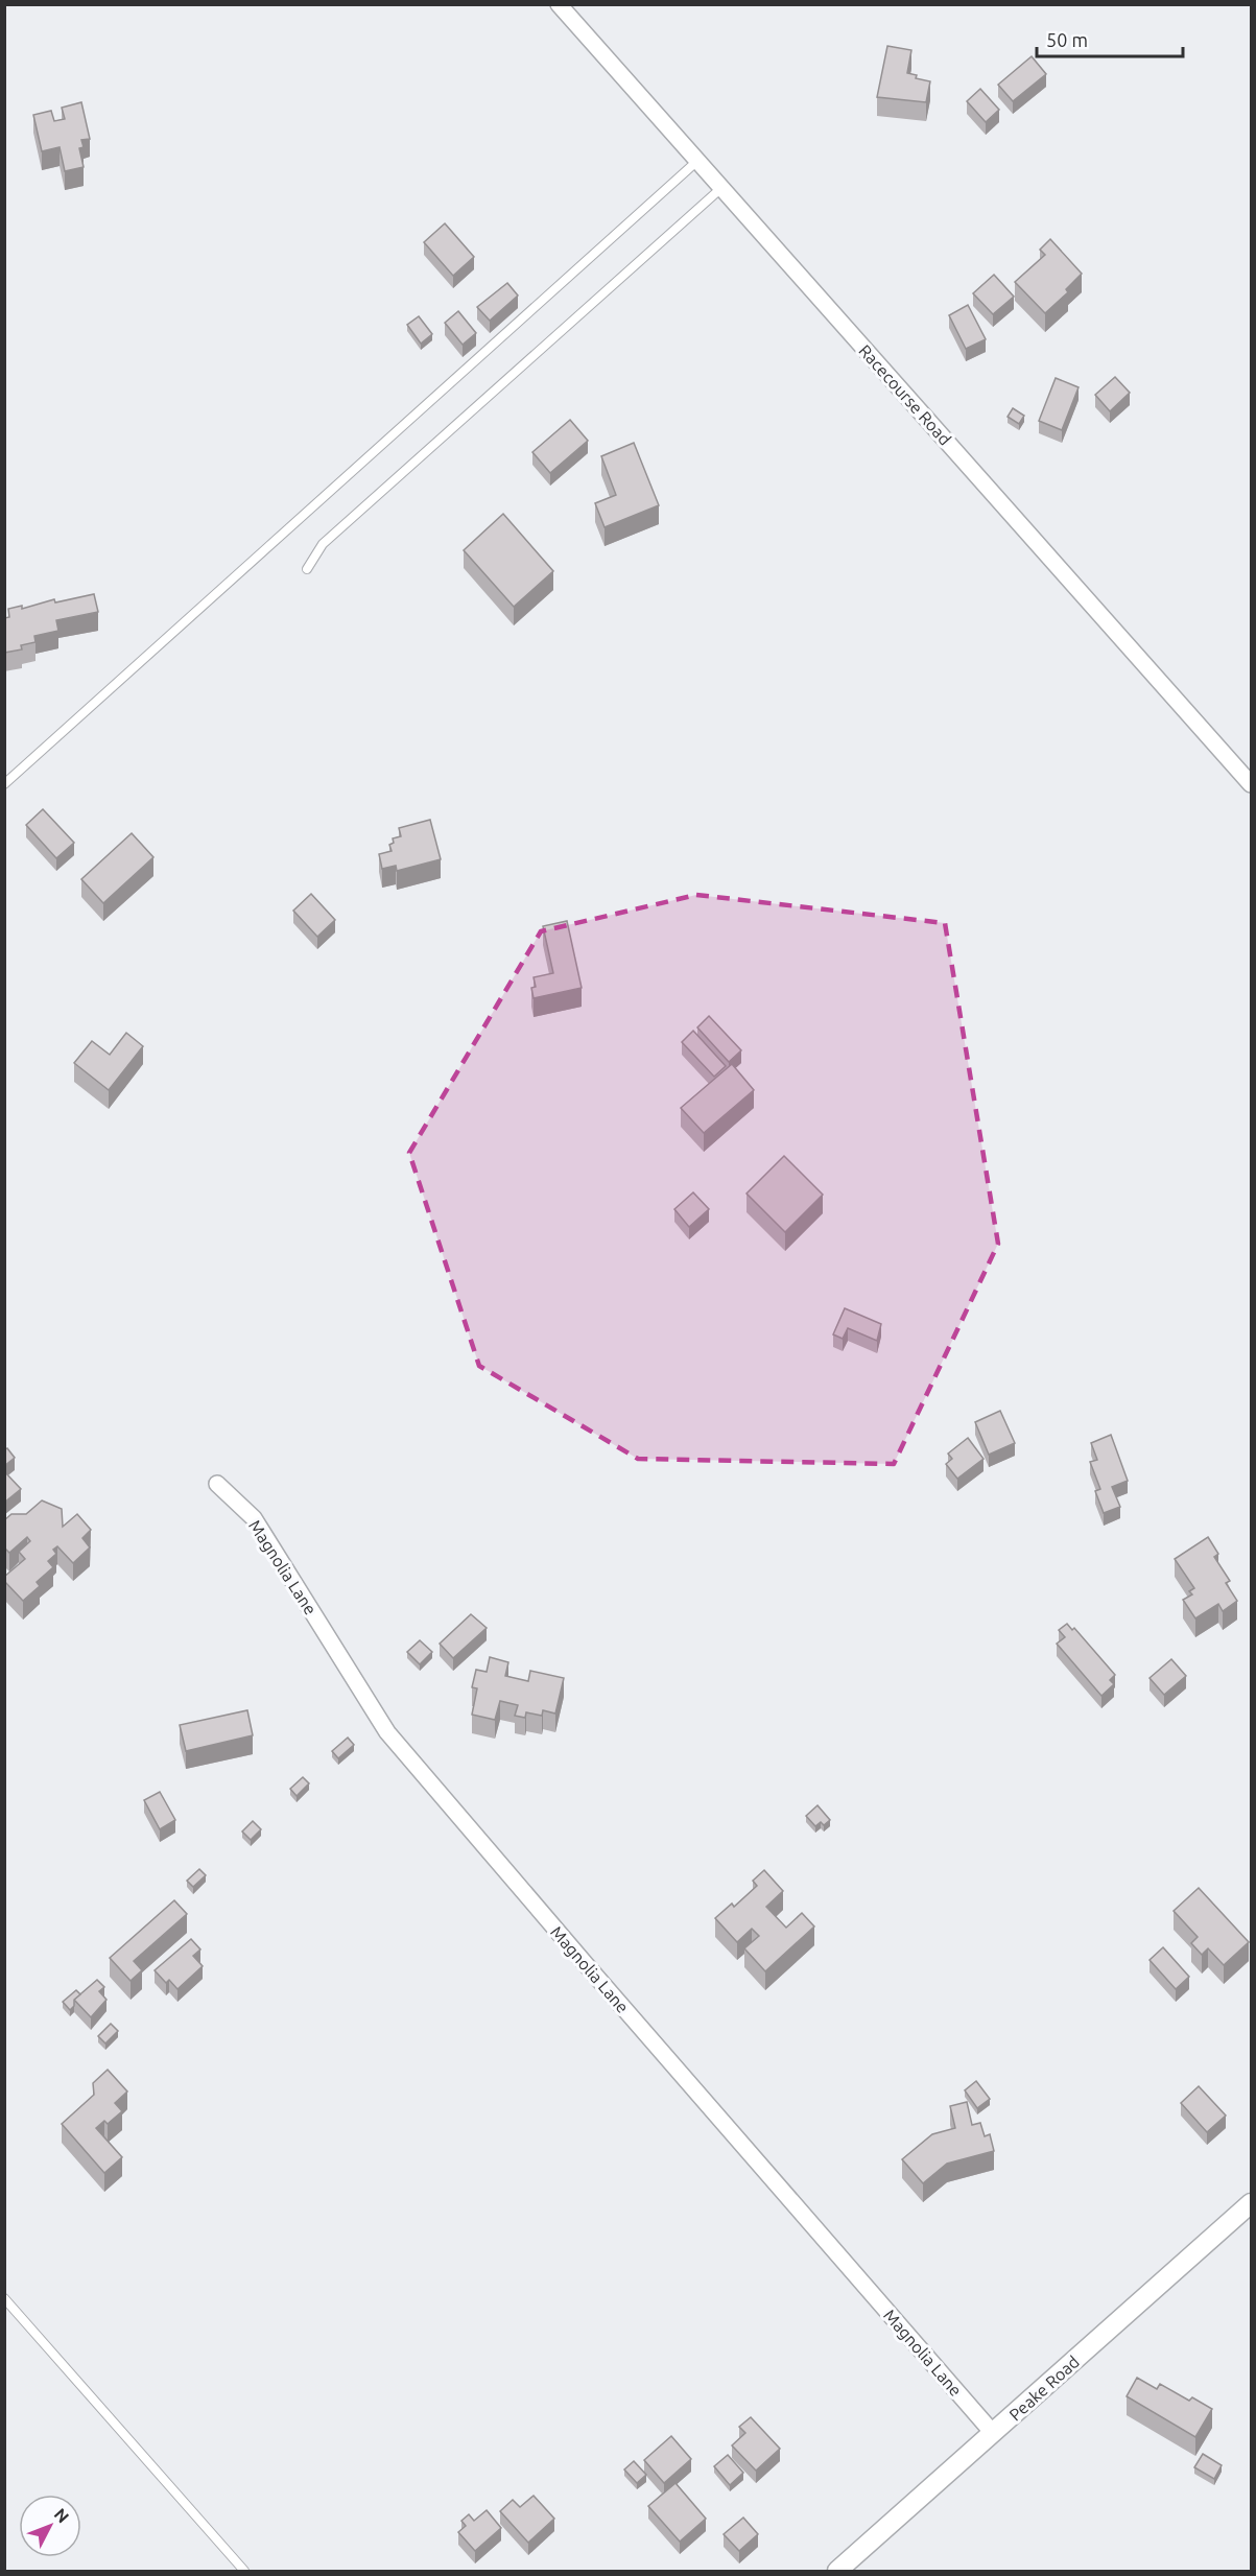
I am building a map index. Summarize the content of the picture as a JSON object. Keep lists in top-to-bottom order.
{
  "streets": {
    "street": ["Racecourse Road", "Magnolia Lane", "Peake Road"]
  },
  "crossings": [
    ["Magnolia Lane", "Peake Road"]
  ],
  "scale_bar": "50 m",
  "north": "top right"
}
